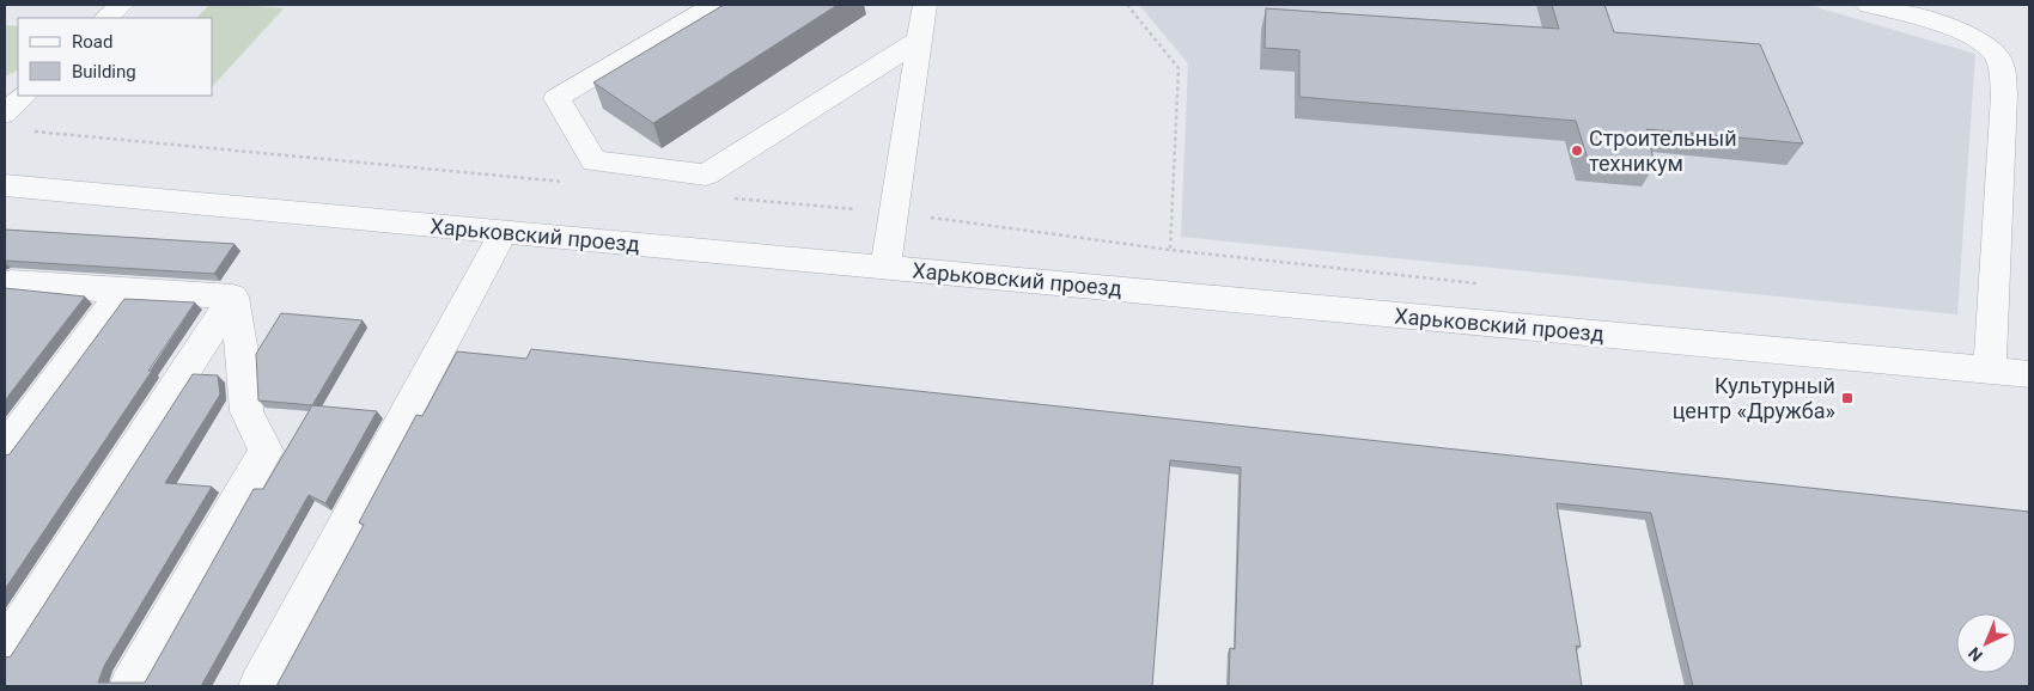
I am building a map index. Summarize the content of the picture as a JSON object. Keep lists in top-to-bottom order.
{
  "streets": {
    "street": ["Харьковский проезд"]
  },
  "places": {
    "other": ["Строительный техникум"],
    "transit": ["Культурный центр «Дружба»"]
  },
  "legend": ["Road", "Building"],
  "north": "bottom left"
}
